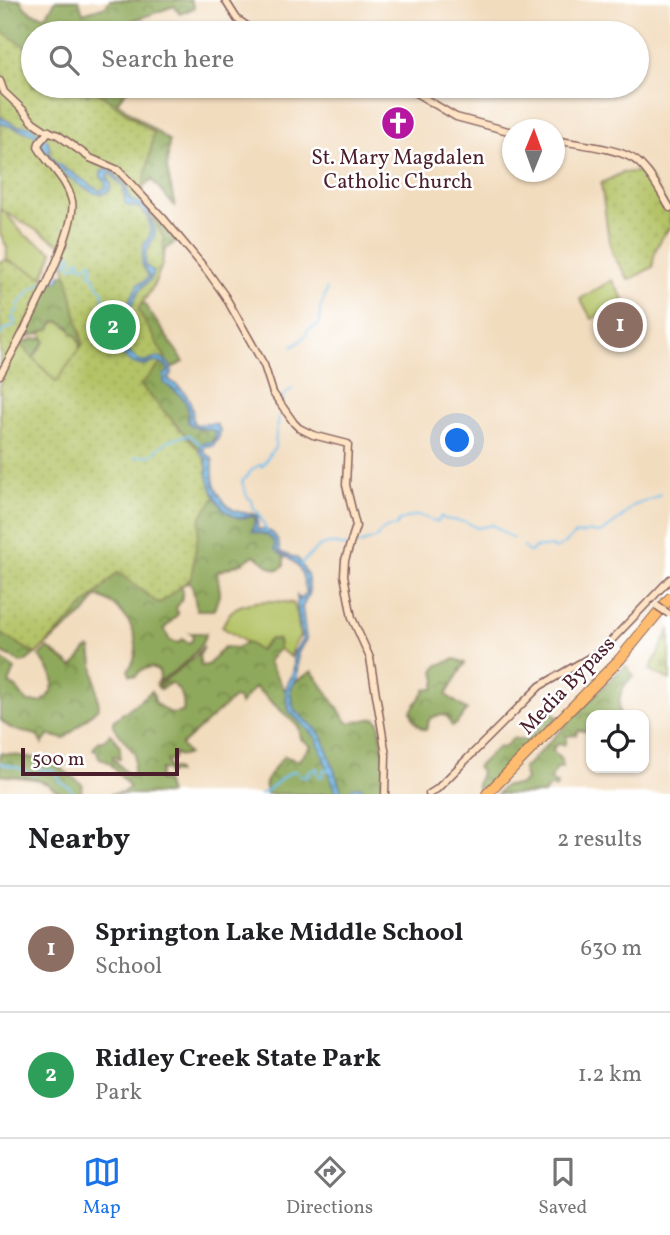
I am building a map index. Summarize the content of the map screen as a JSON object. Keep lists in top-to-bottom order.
{
  "streets": {
    "highway": ["Media Bypass"]
  },
  "places": {
    "church": ["St. Mary Magdalen Catholic Church"]
  },
  "scale_bar": "500 m",
  "north": "top",
  "page": {
    "search": "Search here",
    "pins": ["1", "2"],
    "scale": "500 m",
    "heading": ["Nearby", "2 results"],
    "list": [
      {
        "mark": "1",
        "name": "Springton Lake Middle School",
        "note": "School",
        "value": "630 m"
      },
      {
        "mark": "2",
        "name": "Ridley Creek State Park",
        "note": "Park",
        "value": "1.2 km"
      }
    ],
    "nav": ["Map", "Directions", "Saved"]
  }
}
